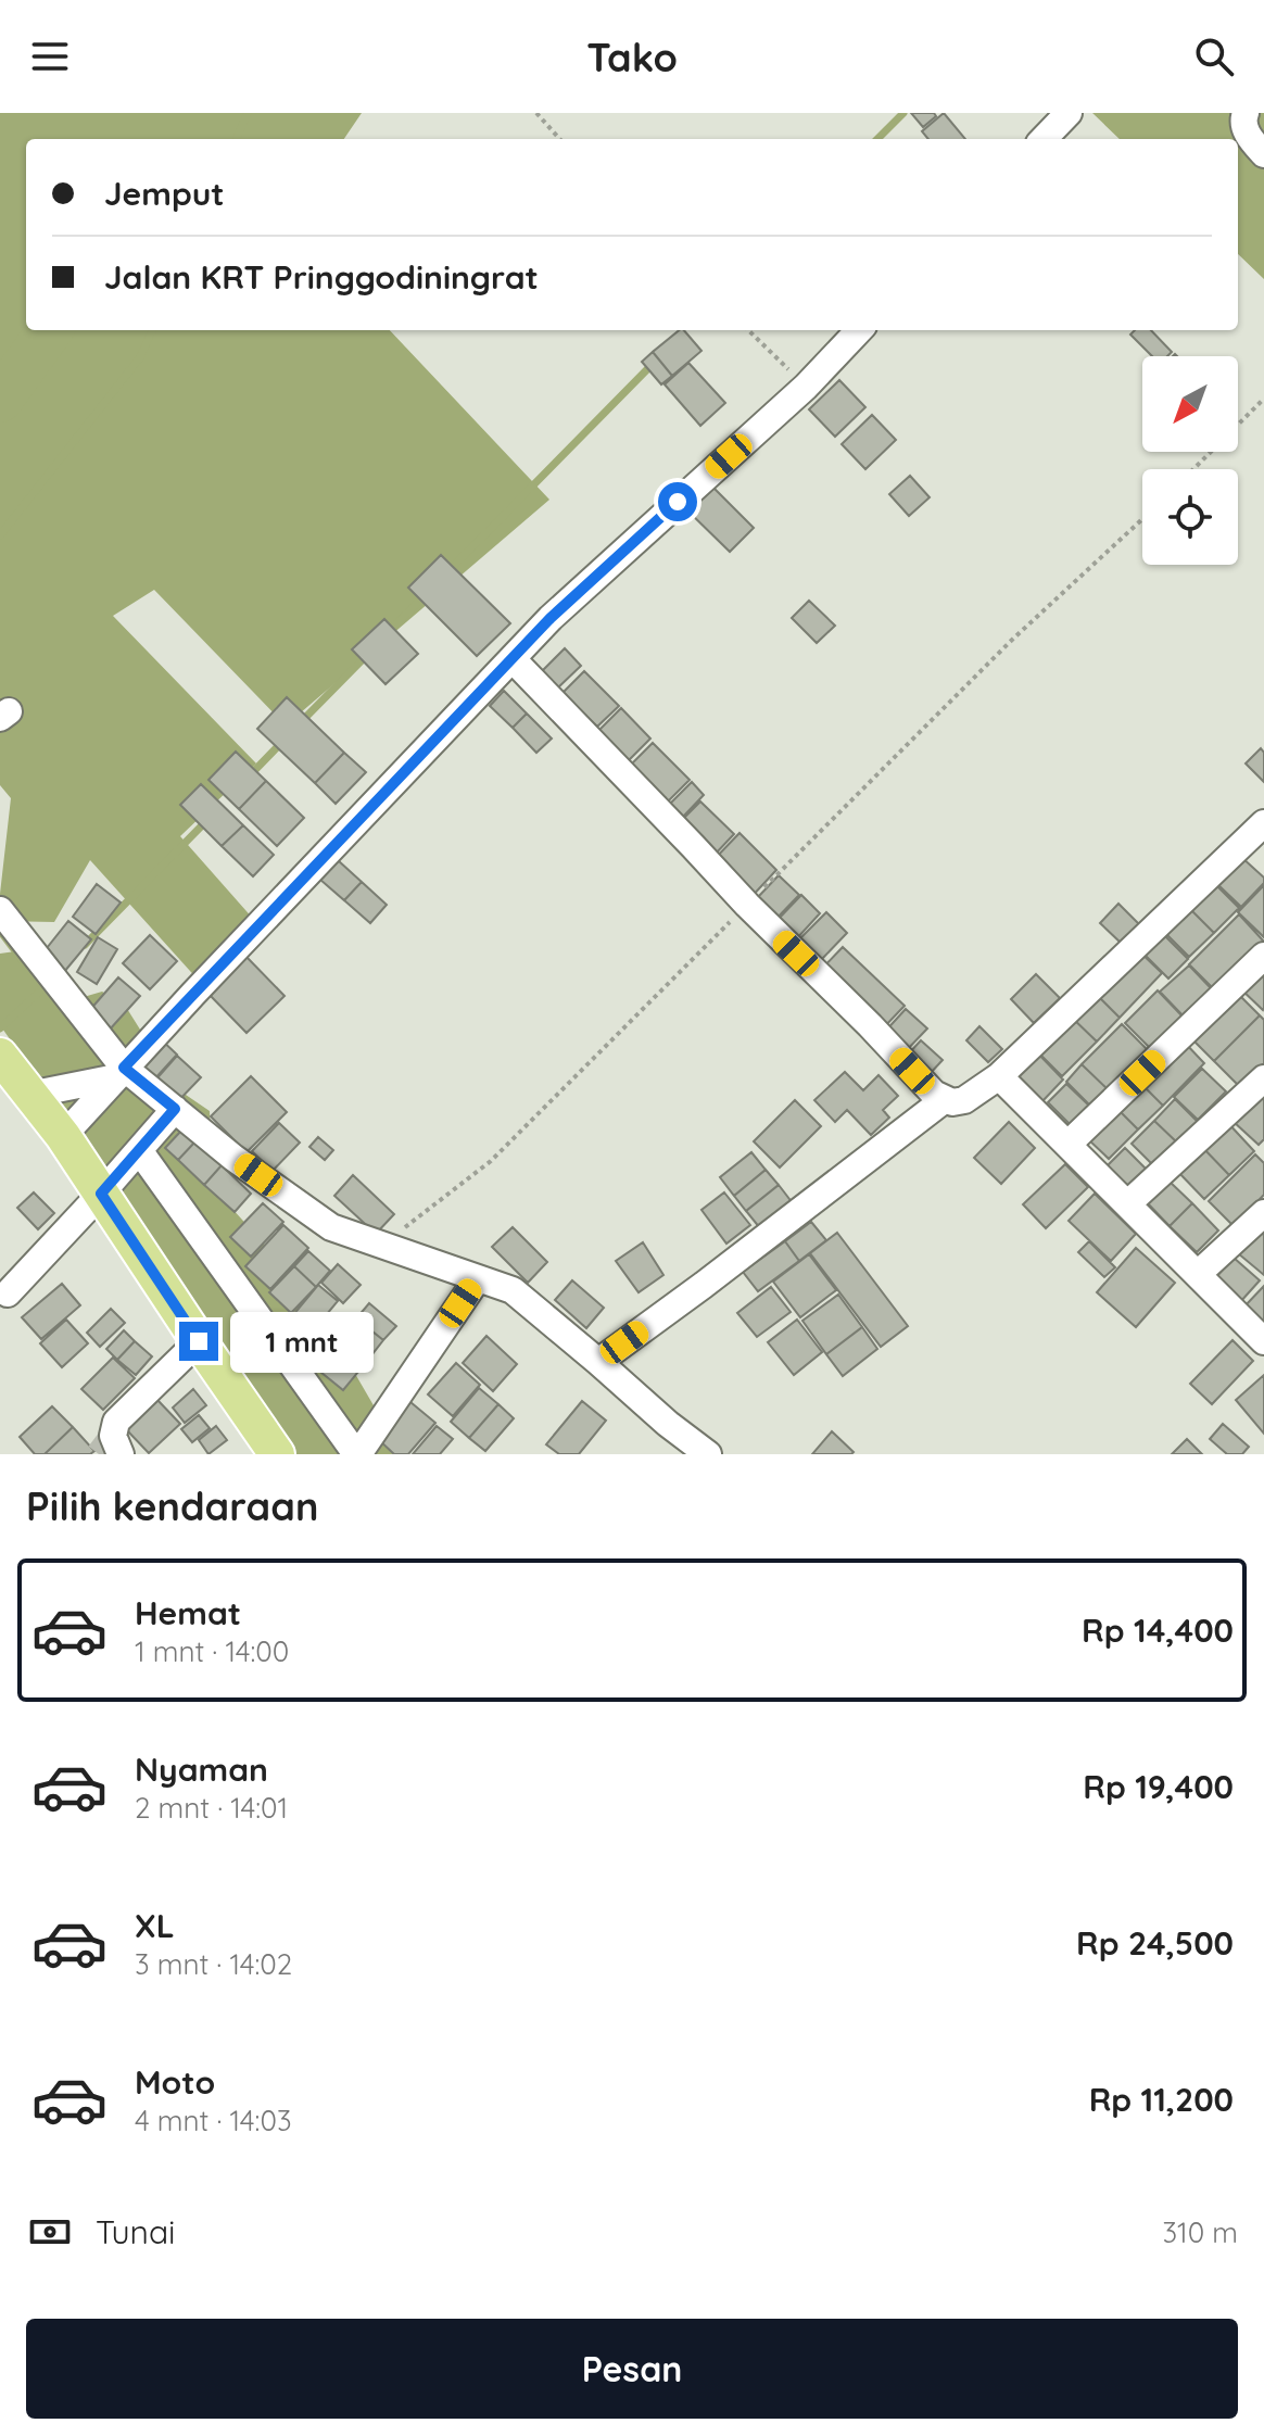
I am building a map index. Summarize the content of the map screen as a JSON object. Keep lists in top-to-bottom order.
{
  "north": "bottom left",
  "page": {
    "header": "Tako",
    "banner": ["Jemput", "Jalan KRT Pringgodiningrat"],
    "bubble": "1 mnt",
    "heading": "Pilih kendaraan",
    "list": [
      {
        "name": "Hemat",
        "note": "1 mnt · 14:00",
        "value": "Rp 14,400"
      },
      {
        "name": "Nyaman",
        "note": "2 mnt · 14:01",
        "value": "Rp 19,400"
      },
      {
        "name": "XL",
        "note": "3 mnt · 14:02",
        "value": "Rp 24,500"
      },
      {
        "name": "Moto",
        "note": "4 mnt · 14:03",
        "value": "Rp 11,200"
      }
    ],
    "pay": ["Tunai", "310 m"],
    "buttons": "Pesan"
  }
}
